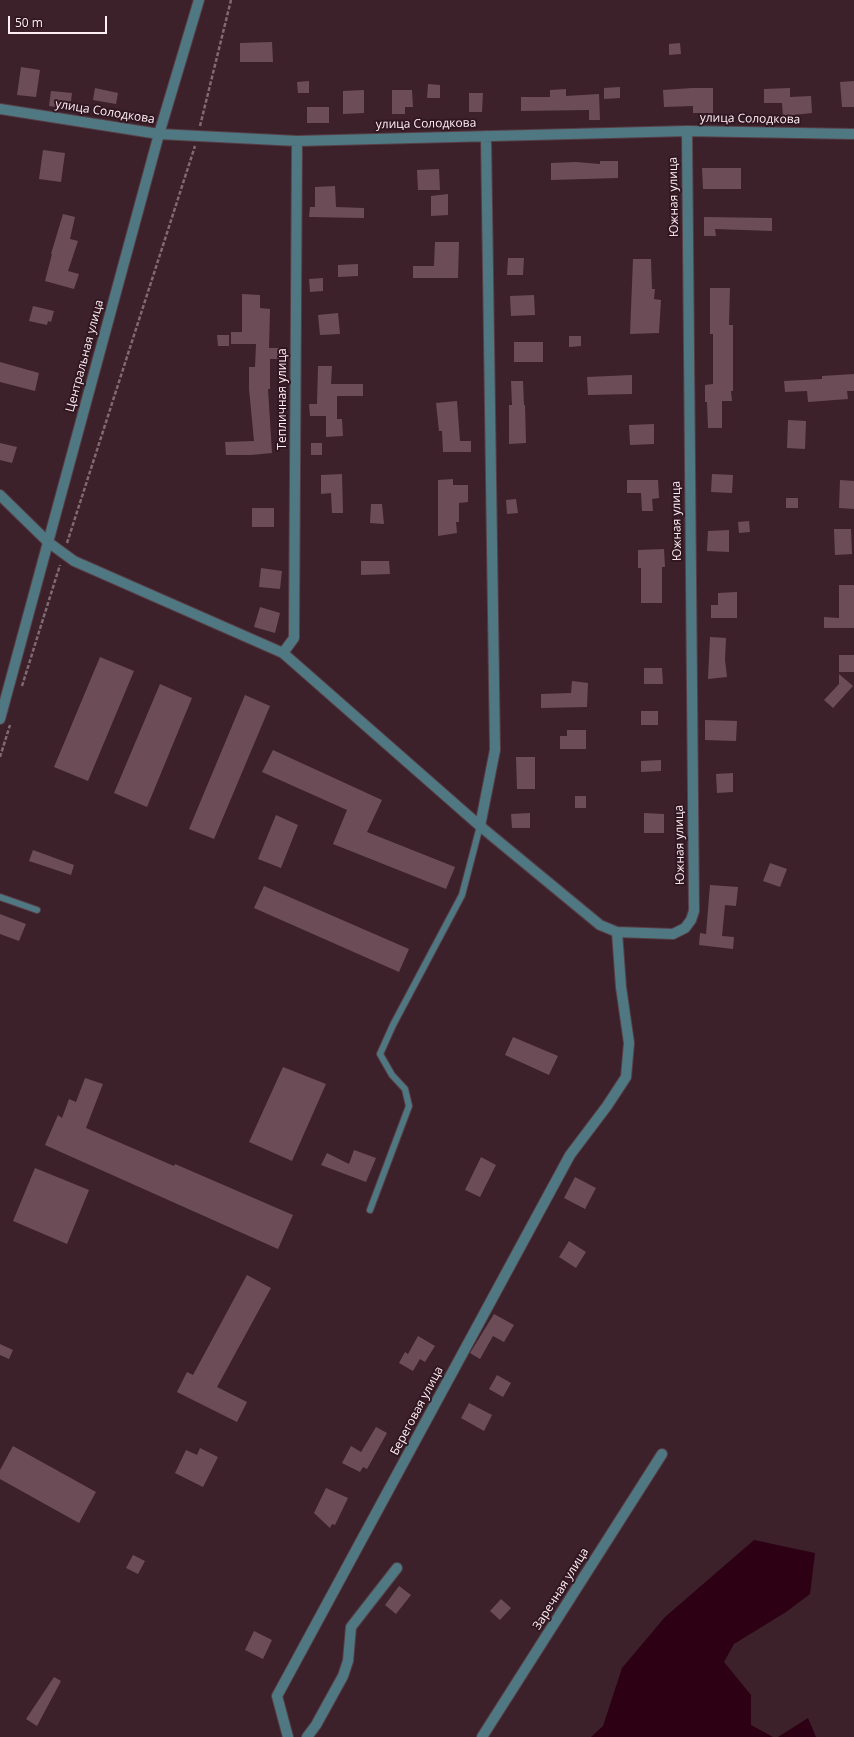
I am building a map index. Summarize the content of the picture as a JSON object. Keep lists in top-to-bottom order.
{
  "streets": {
    "street": [
      "улица Солодкова",
      "Южная улица",
      "Центральная улица",
      "Тепличная улица",
      "Береговая улица",
      "Заречная улица"
    ]
  },
  "crossings": [
    ["улица Солодкова", "Южная улица"],
    ["улица Солодкова", "Центральная улица"],
    ["улица Солодкова", "Тепличная улица"],
    ["Южная улица", "Береговая улица"]
  ],
  "scale_bar": "50 m"
}
